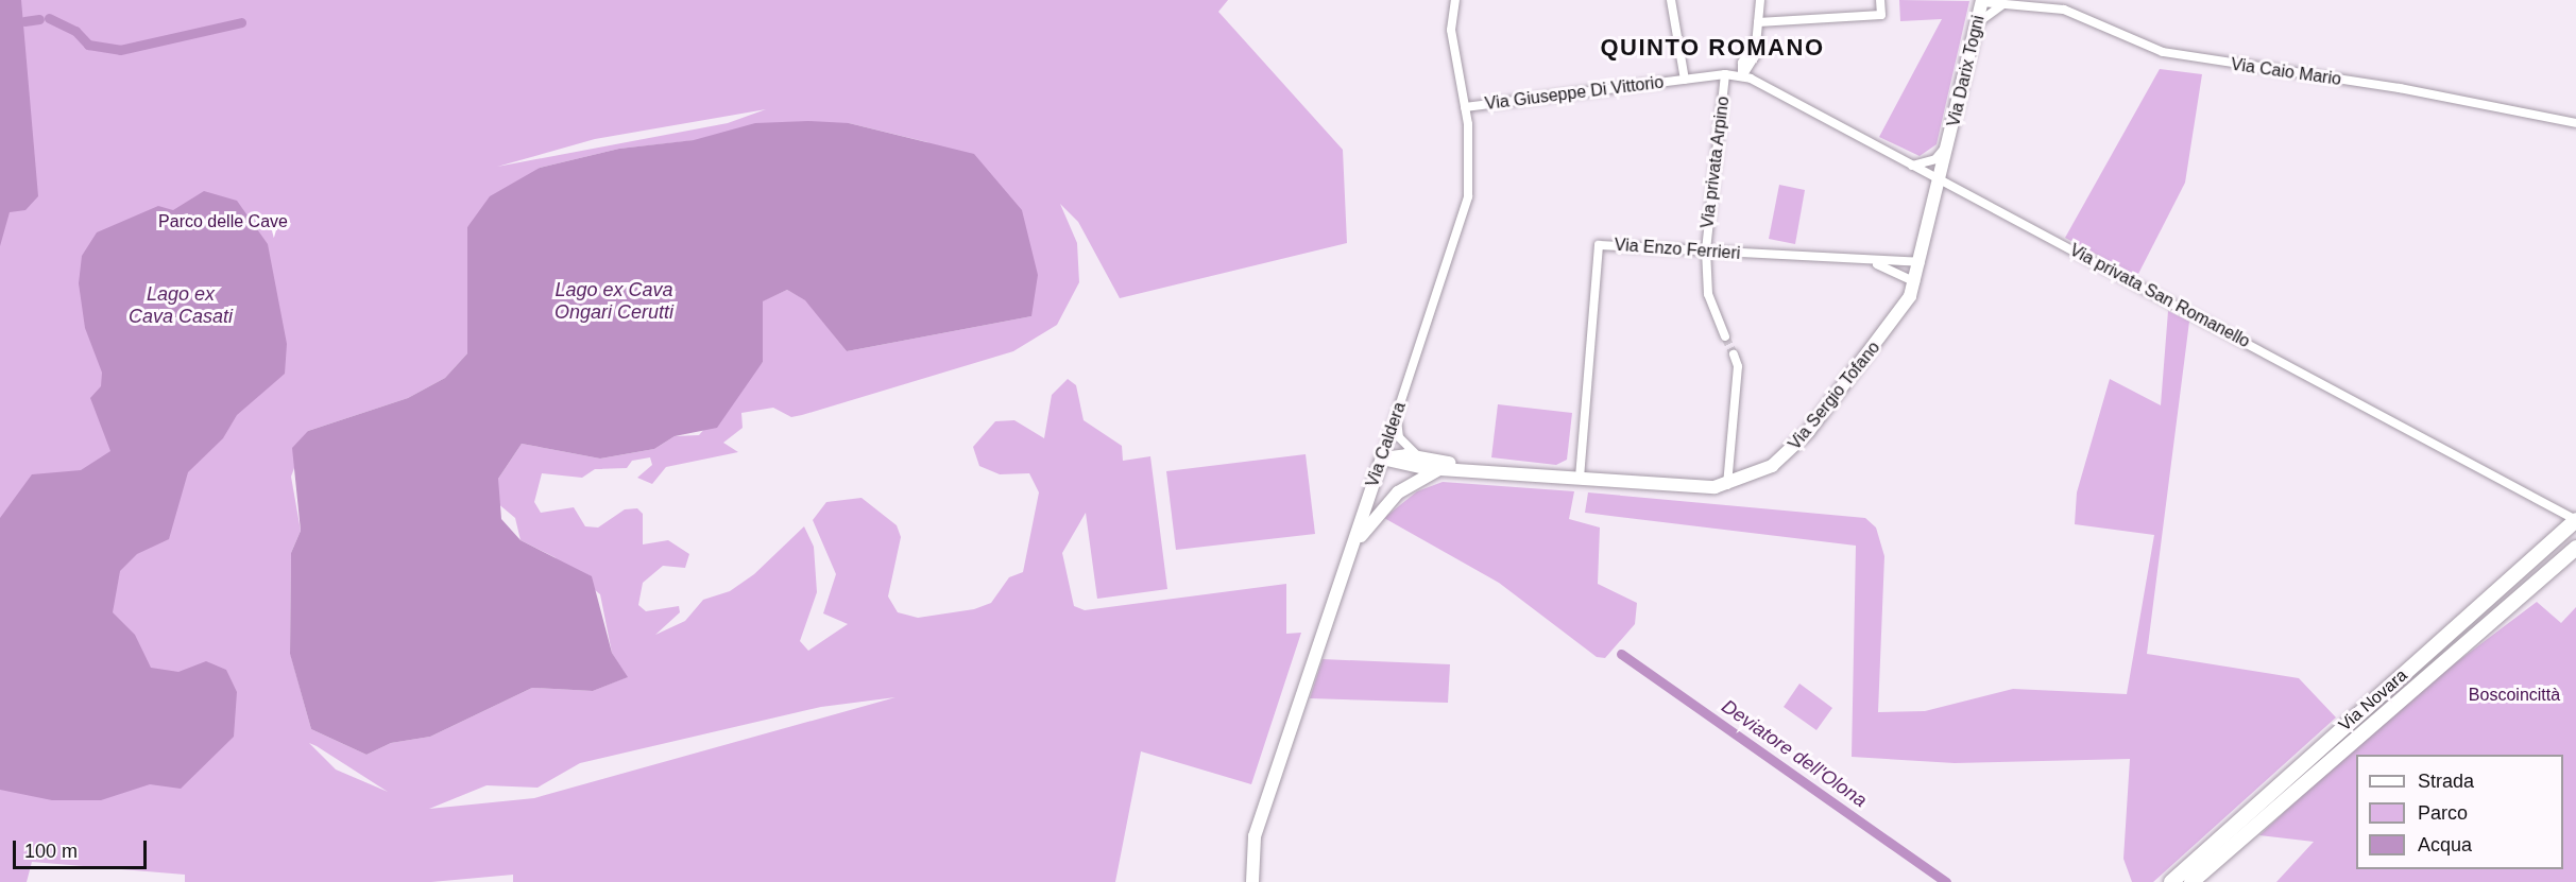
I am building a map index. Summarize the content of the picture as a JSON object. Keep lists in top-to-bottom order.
{
  "streets": {
    "main road": ["Via Novara"],
    "street": [
      "Via Darix Togni",
      "Via Caio Mario",
      "Via Giuseppe Di Vittorio",
      "Via privata Arpino",
      "Via Enzo Ferrieri",
      "Via privata San Romanello",
      "Via Sergio Tofano",
      "Via Caldera"
    ]
  },
  "crossings": [
    ["Via Darix Togni", "Via Caio Mario"],
    ["Via Darix Togni", "Via privata San Romanello"],
    ["Via Darix Togni", "Via Sergio Tofano"],
    ["Via Giuseppe Di Vittorio", "Via privata Arpino"],
    ["Via Giuseppe Di Vittorio", "Via privata San Romanello"],
    ["Via Giuseppe Di Vittorio", "Via Caldera"],
    ["Via privata Arpino", "Via Enzo Ferrieri"],
    ["Via Enzo Ferrieri", "Via Sergio Tofano"],
    ["Via privata San Romanello", "Via Sergio Tofano"],
    ["Via privata San Romanello", "Via Novara"],
    ["Via Sergio Tofano", "Via Caldera"]
  ],
  "districts": ["QUINTO ROMANO"],
  "water": ["Lago ex Cava Ongari Cerutti", "Lago ex Cava Casati", "Deviatore dell'Olona"],
  "parks": ["Parco delle Cave", "Boscoincittà"],
  "legend": ["Strada", "Parco", "Acqua"],
  "scale_bar": "100 m"
}
